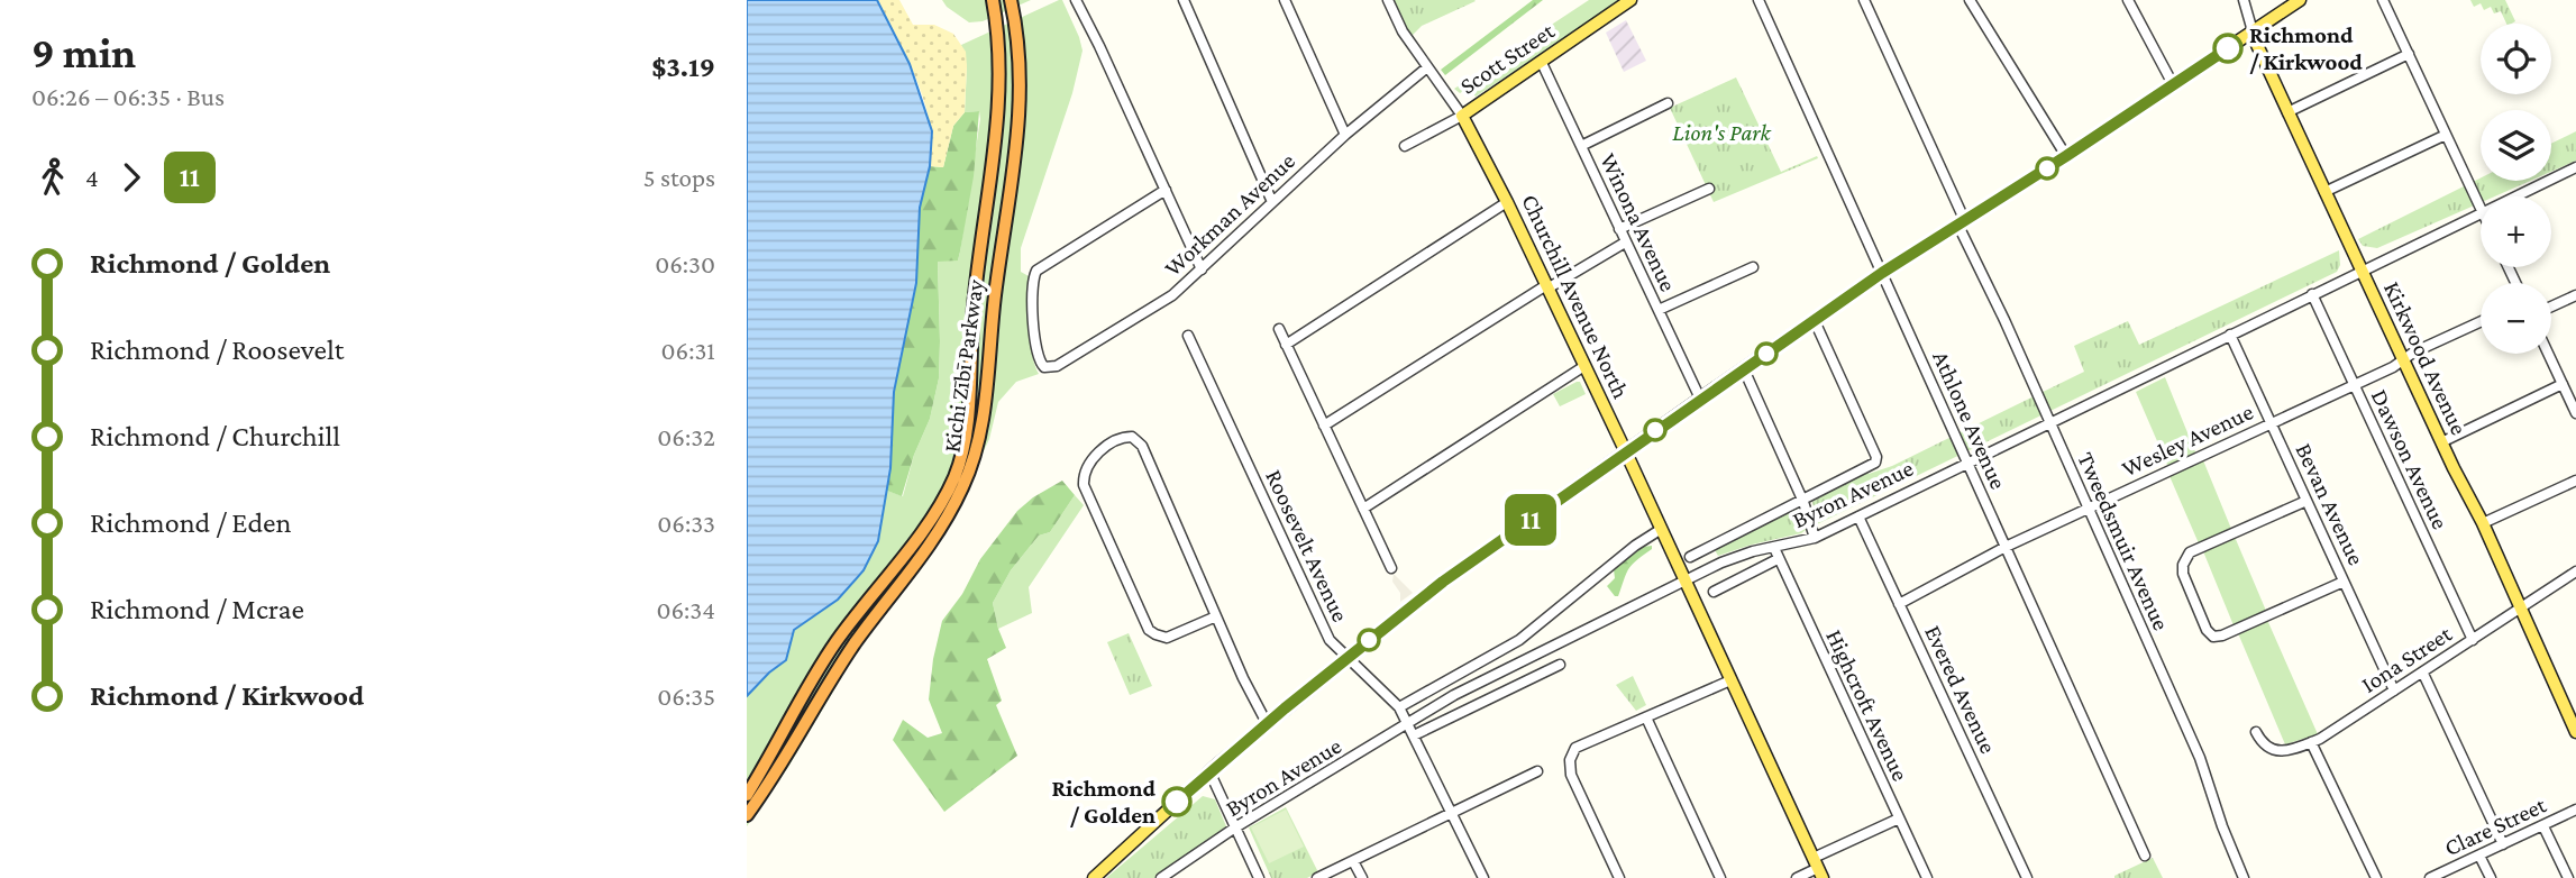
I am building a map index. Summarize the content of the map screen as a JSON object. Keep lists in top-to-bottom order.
{
  "streets": {
    "highway": ["Kichi Zībī Parkway"],
    "main road": ["Scott Street", "Churchill Avenue North", "Kirkwood Avenue"],
    "street": [
      "Workman Avenue",
      "Winona Avenue",
      "Athlone Avenue",
      "Wesley Avenue",
      "Dawson Avenue",
      "Byron Avenue",
      "Bevan Avenue",
      "Tweedsmuir Avenue",
      "Roosevelt Avenue",
      "Iona Street",
      "Evered Avenue",
      "Highcroft Avenue",
      "Clare Street"
    ]
  },
  "crossings": [
    ["Scott Street", "Winona Avenue"],
    ["Scott Street", "Churchill Avenue North"],
    ["Workman Avenue", "Churchill Avenue North"],
    ["Churchill Avenue North", "Byron Avenue"],
    ["Kirkwood Avenue", "Wesley Avenue"],
    ["Kirkwood Avenue", "Byron Avenue"],
    ["Kirkwood Avenue", "Iona Street"],
    ["Athlone Avenue", "Wesley Avenue"],
    ["Athlone Avenue", "Byron Avenue"],
    ["Wesley Avenue", "Dawson Avenue"],
    ["Wesley Avenue", "Bevan Avenue"],
    ["Wesley Avenue", "Tweedsmuir Avenue"],
    ["Wesley Avenue", "Evered Avenue"],
    ["Dawson Avenue", "Byron Avenue"],
    ["Dawson Avenue", "Iona Street"],
    ["Byron Avenue", "Bevan Avenue"],
    ["Byron Avenue", "Tweedsmuir Avenue"],
    ["Byron Avenue", "Roosevelt Avenue"],
    ["Byron Avenue", "Evered Avenue"],
    ["Byron Avenue", "Highcroft Avenue"],
    ["Bevan Avenue", "Iona Street"]
  ],
  "parks": ["Lion's Park"],
  "places": ["Richmond / Kirkwood", "Richmond / Golden"],
  "lines": ["bus line 11"],
  "page": {
    "heading": ["9 min", "06:26 – 06:35 · Bus", "$3.19"],
    "on_map": "11",
    "map_buttons": ["+", "−"],
    "legs": ["4", "11", "5 stops"],
    "list": [
      {
        "name": "Richmond / Golden",
        "value": "06:30"
      },
      {
        "name": "Richmond / Roosevelt",
        "value": "06:31"
      },
      {
        "name": "Richmond / Churchill",
        "value": "06:32"
      },
      {
        "name": "Richmond / Eden",
        "value": "06:33"
      },
      {
        "name": "Richmond / Mcrae",
        "value": "06:34"
      },
      {
        "name": "Richmond / Kirkwood",
        "value": "06:35"
      }
    ]
  }
}
